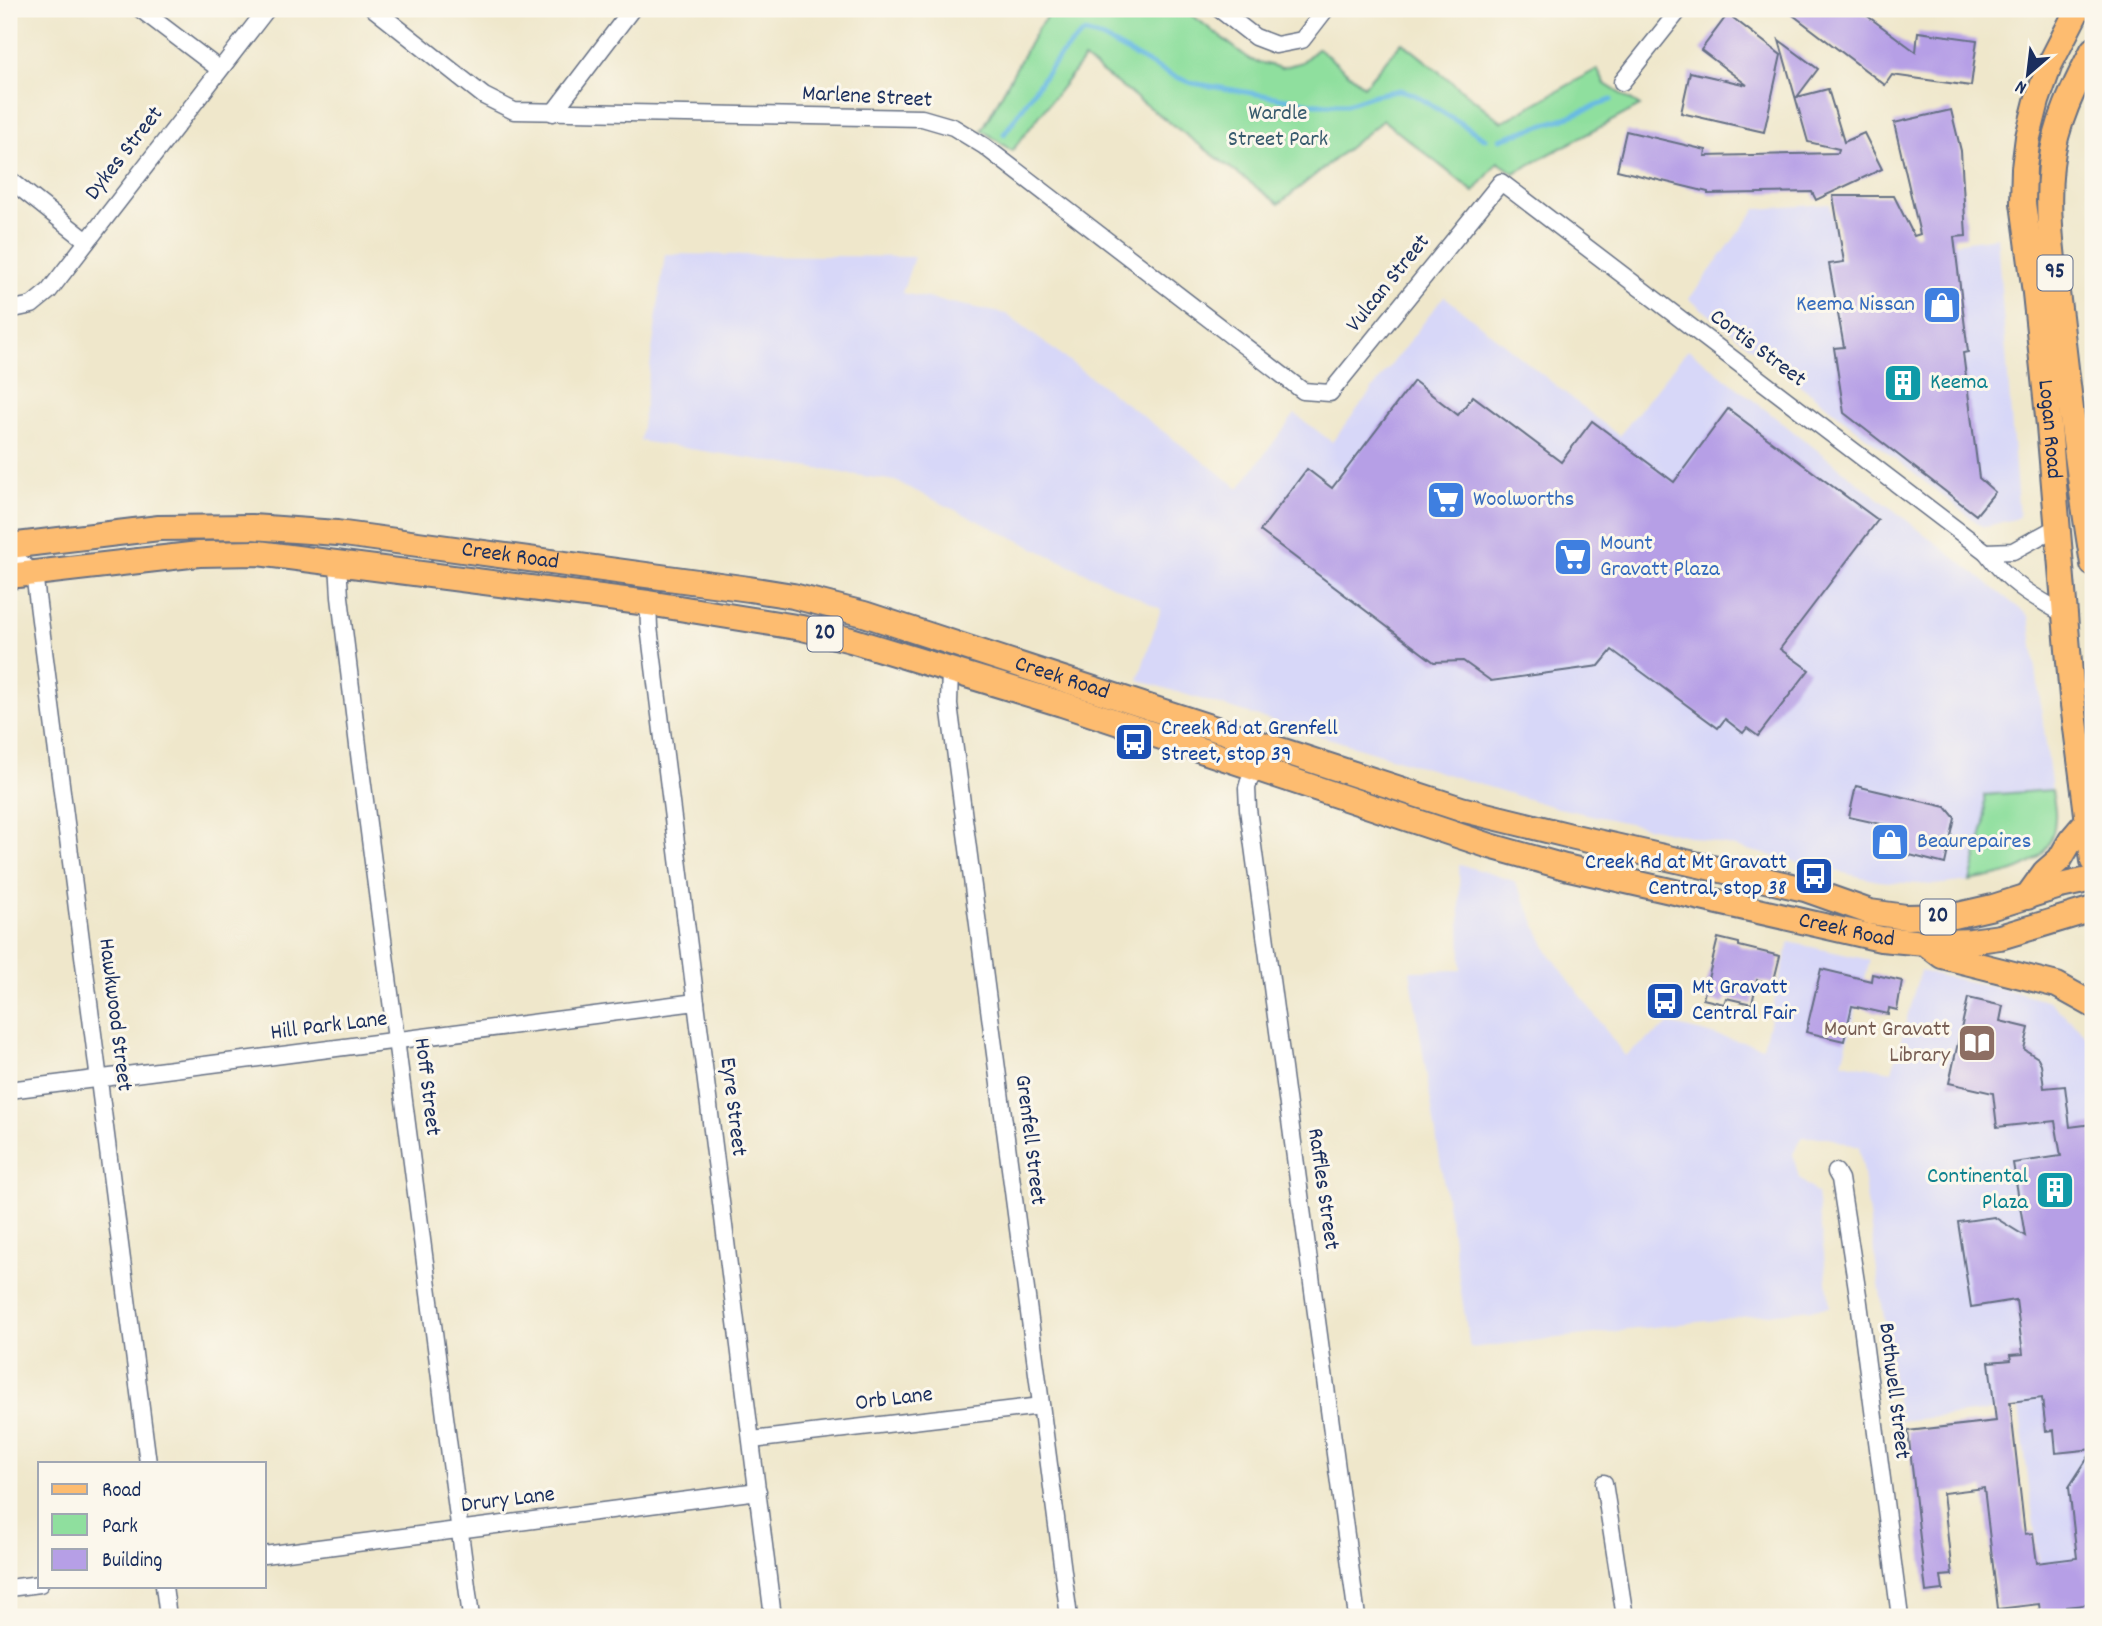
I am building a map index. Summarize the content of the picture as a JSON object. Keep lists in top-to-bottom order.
{
  "streets": {
    "main road": [
      "95",
      "Logan Road",
      "Creek Road",
      "20"
    ],
    "street": [
      "Marlene Street",
      "Dykes Street",
      "Vulcan Street",
      "Cortis Street",
      "Hawkwood Street",
      "Hill Park Lane",
      "Hoff Street",
      "Eyre Street",
      "Grenfell Street",
      "Raffles Street",
      "Bothwell Street",
      "Orb Lane",
      "Drury Lane"
    ]
  },
  "crossings": [
    ["Marlene Street", "Vulcan Street"],
    ["Vulcan Street", "Cortis Street"],
    ["Cortis Street", "Logan Road"],
    ["Creek Road", "Hawkwood Street"],
    ["Creek Road", "Hoff Street"],
    ["Creek Road", "Eyre Street"],
    ["Creek Road", "Grenfell Street"],
    ["Creek Road", "Raffles Street"],
    ["Hawkwood Street", "Hill Park Lane"],
    ["Hill Park Lane", "Hoff Street"],
    ["Hill Park Lane", "Eyre Street"],
    ["Hoff Street", "Drury Lane"],
    ["Eyre Street", "Orb Lane"],
    ["Eyre Street", "Drury Lane"],
    ["Grenfell Street", "Orb Lane"]
  ],
  "parks": ["Wardle Street Park"],
  "places": {
    "shop": ["Keema Nissan", "Beaurepaires"],
    "building": ["Keema", "Continental Plaza"],
    "supermarket": ["Woolworths", "Mount Gravatt Plaza"],
    "bus stop": ["Creek Rd at Grenfell Street, stop 39", "Creek Rd at Mt Gravatt Central, stop 38", "Mt Gravatt Central Fair"],
    "library": ["Mount Gravatt Library"]
  },
  "legend": ["Road", "Park", "Building"],
  "north": "bottom left"
}
